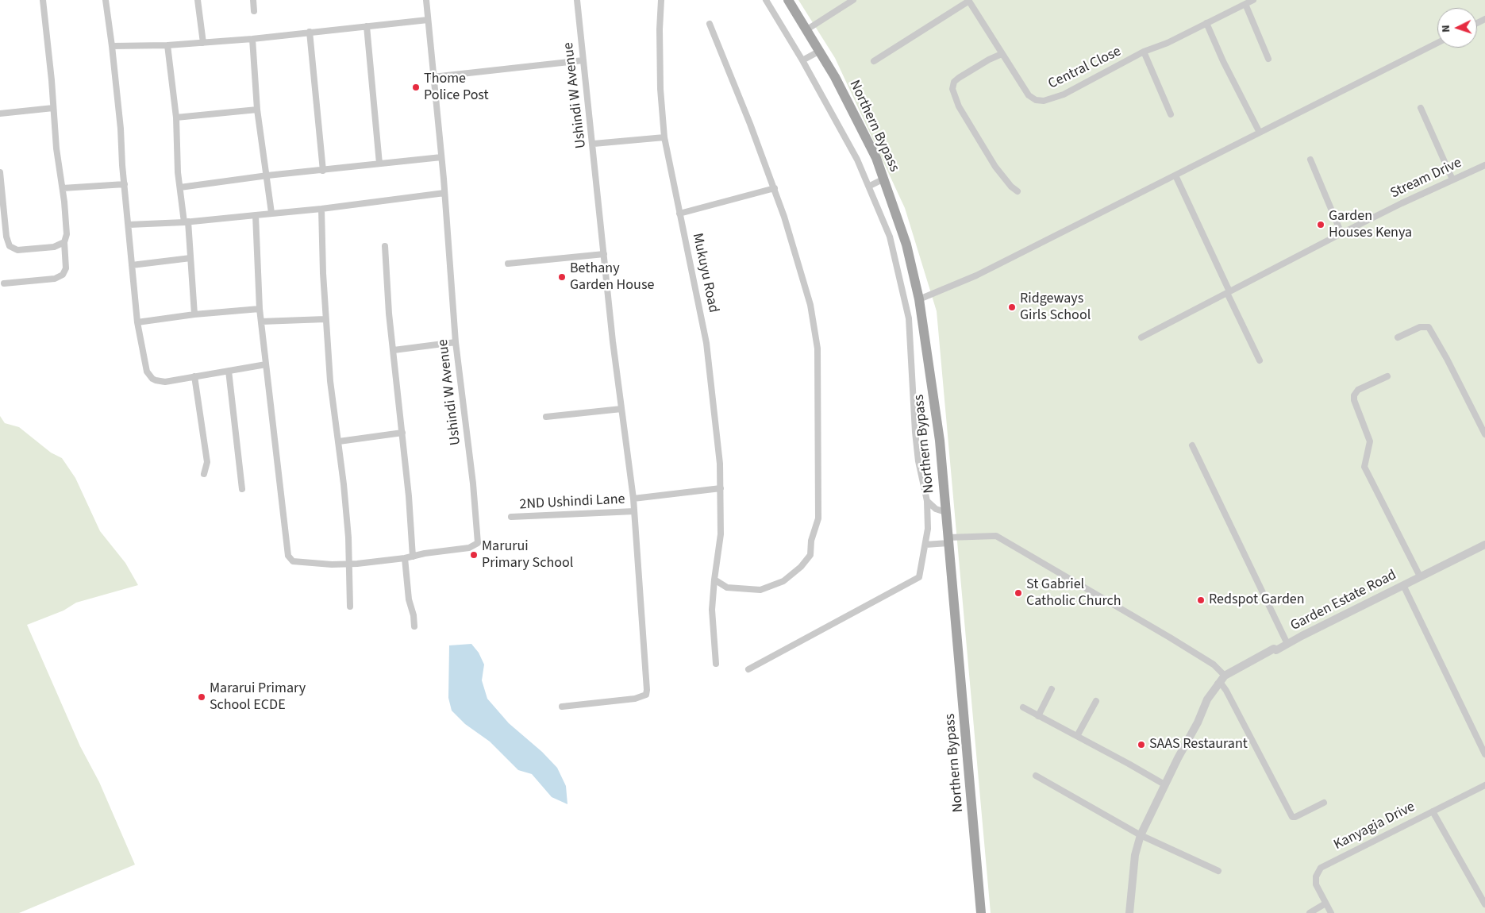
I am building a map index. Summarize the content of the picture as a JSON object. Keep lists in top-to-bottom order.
{
  "streets": {
    "main road": ["Northern Bypass"],
    "street": [
      "Central Close",
      "Ushindi W Avenue",
      "Stream Drive",
      "Mukuyu Road",
      "2ND Ushindi Lane",
      "Garden Estate Road",
      "Kanyagia Drive"
    ]
  },
  "crossings": [
    ["Ushindi W Avenue", "2ND Ushindi Lane"],
    ["Mukuyu Road", "2ND Ushindi Lane"]
  ],
  "places": [
    "Thome Police Post",
    "Garden Houses Kenya",
    "Bethany Garden House",
    "Ridgeways Girls School",
    "Marurui Primary School",
    "St Gabriel Catholic Church",
    "Redspot Garden",
    "Mararui Primary School ECDE",
    "SAAS Restaurant"
  ],
  "north": "left"
}
